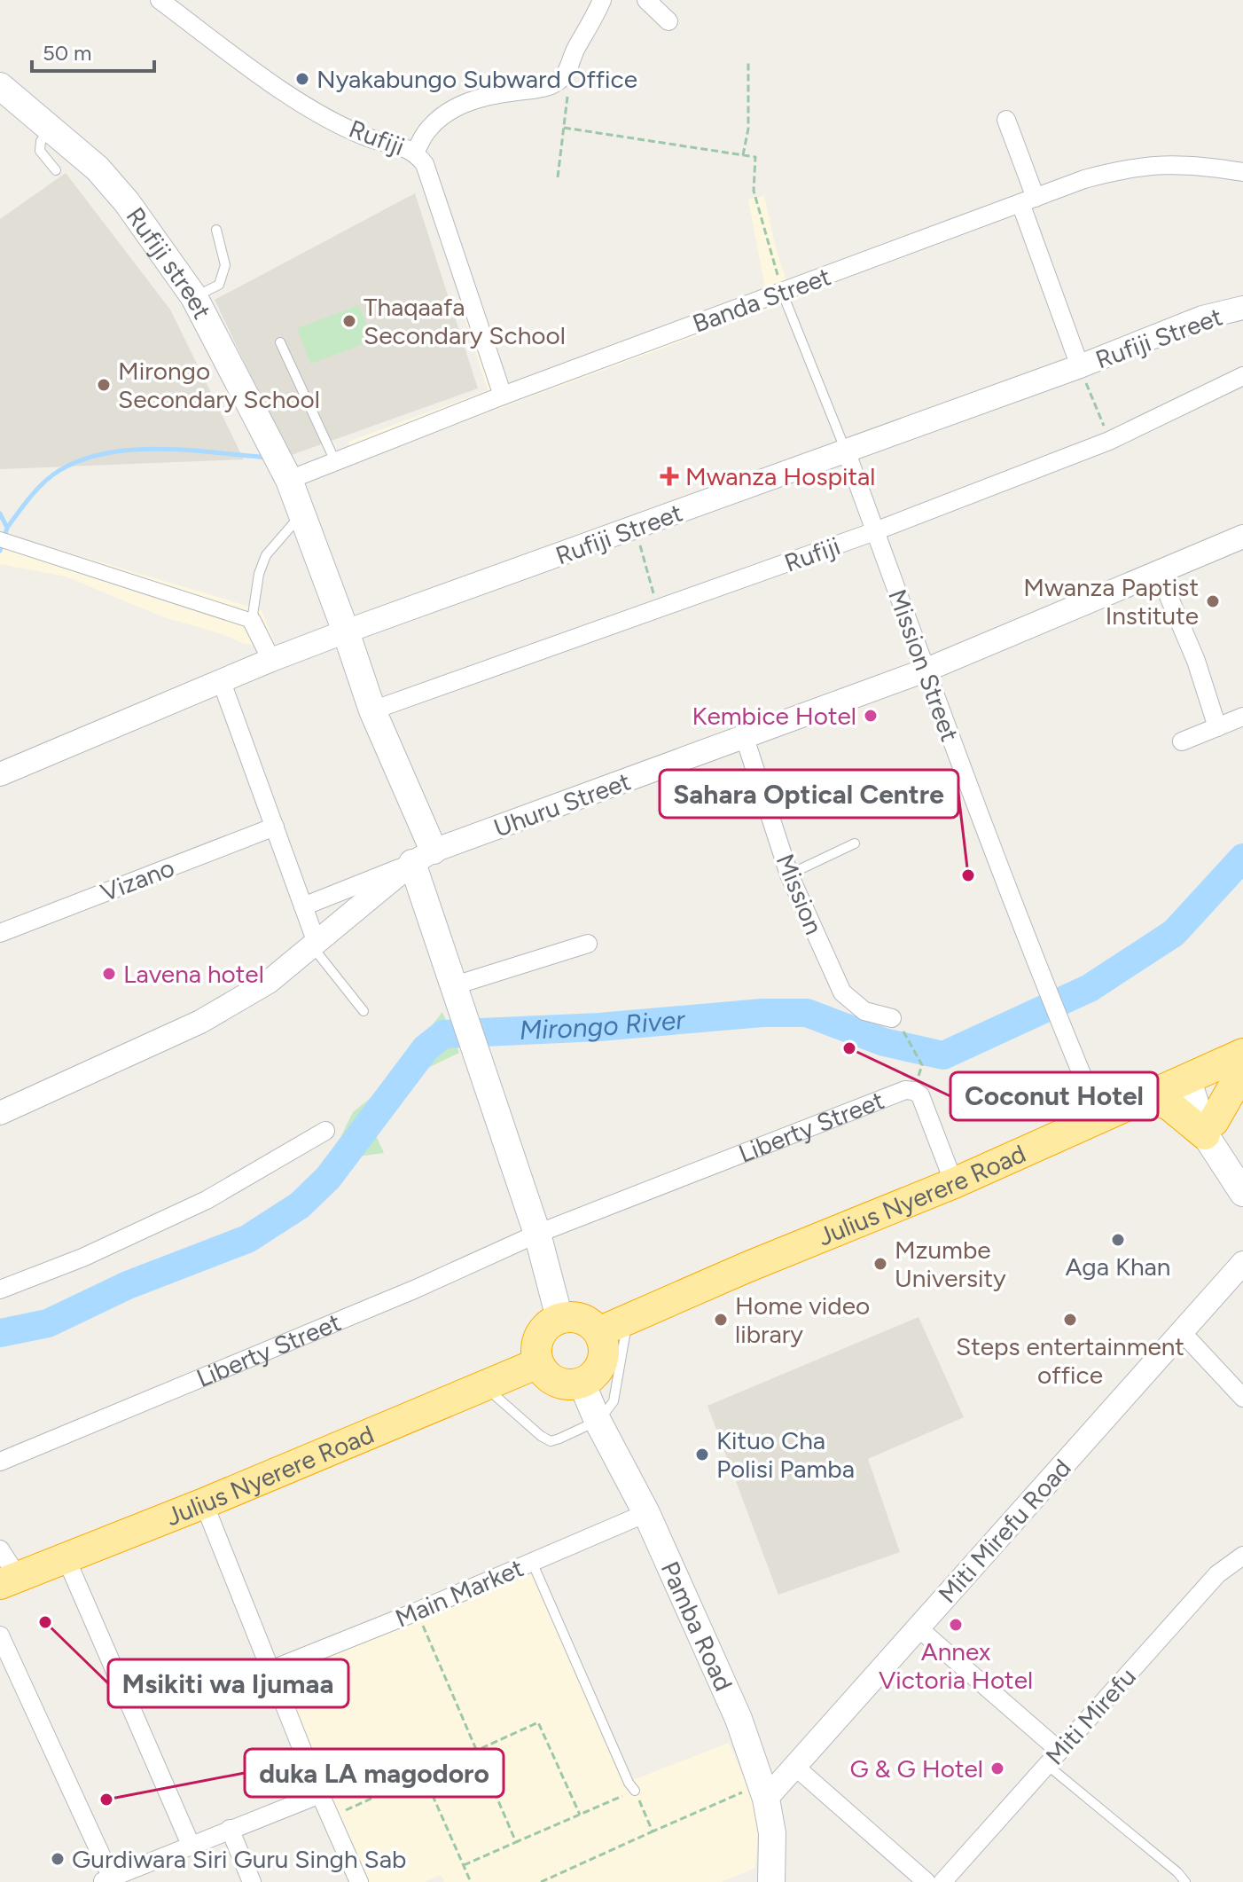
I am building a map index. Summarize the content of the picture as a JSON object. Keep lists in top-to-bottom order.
{
  "streets": {
    "highway": ["Julius Nyerere Road"],
    "main road": ["Rufiji street", "Pamba Road"],
    "street": [
      "Rufiji",
      "Banda Street",
      "Rufiji Street",
      "Mission Street",
      "Uhuru Street",
      "Vizano",
      "Mission",
      "Liberty Street",
      "Miti Mirefu Road",
      "Main Market",
      "Miti Mirefu"
    ]
  },
  "crossings": [
    ["Rufiji", "Rufiji street"],
    ["Rufiji", "Banda Street"],
    ["Rufiji", "Mission Street"],
    ["Rufiji street", "Banda Street"],
    ["Rufiji street", "Rufiji Street"],
    ["Rufiji street", "Uhuru Street"],
    ["Rufiji street", "Liberty Street"],
    ["Banda Street", "Mission Street"],
    ["Rufiji Street", "Mission Street"],
    ["Mission Street", "Uhuru Street"],
    ["Mission Street", "Julius Nyerere Road"],
    ["Uhuru Street", "Mission"],
    ["Liberty Street", "Julius Nyerere Road"],
    ["Julius Nyerere Road", "Pamba Road"],
    ["Miti Mirefu Road", "Pamba Road"],
    ["Main Market", "Pamba Road"]
  ],
  "water": ["Mirongo River"],
  "places": {
    "other": [
      "Nyakabungo Subward Office",
      "Thaqaafa Secondary School",
      "Mirongo Secondary School",
      "Mwanza Paptist Institute",
      "Kembice Hotel",
      "Sahara Optical Centre",
      "Lavena hotel",
      "Coconut Hotel",
      "Aga Khan",
      "Mzumbe University",
      "Home video library",
      "Steps entertainment office",
      "Kituo Cha Polisi Pamba",
      "Msikiti wa Ijumaa",
      "Annex Victoria Hotel",
      "G & G Hotel",
      "duka LA magodoro",
      "Gurdiwara Siri Guru Singh Sab"
    ],
    "health": ["Mwanza Hospital"]
  },
  "scale_bar": "50 m"
}
